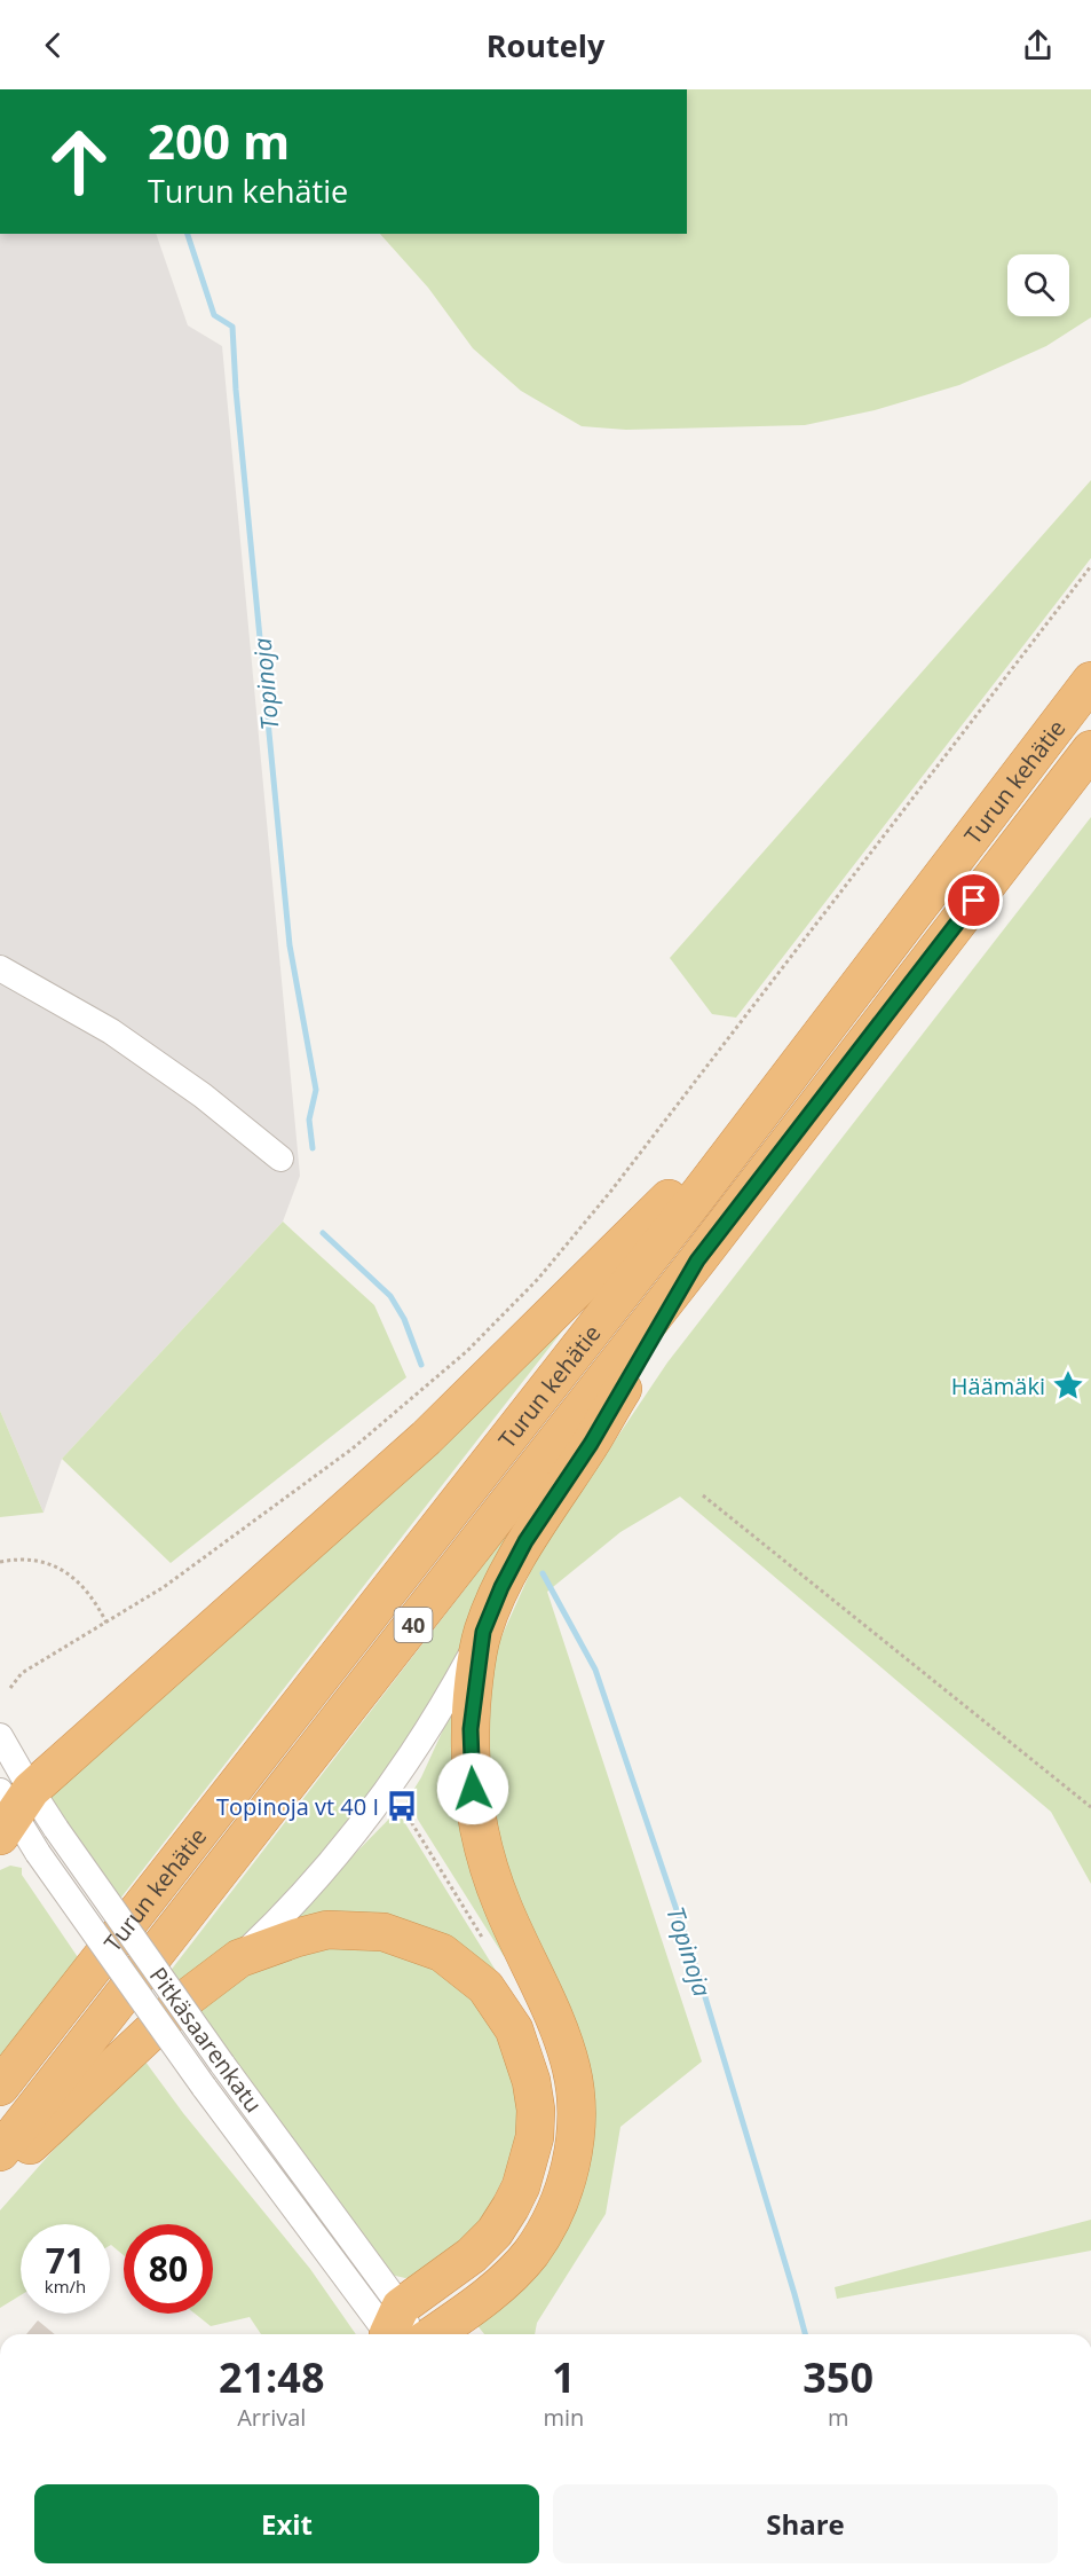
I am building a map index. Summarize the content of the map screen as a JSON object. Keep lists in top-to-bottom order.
{
  "streets": {
    "highway": ["Turun kehätie", "40"],
    "street": ["Pitkäsaarenkatu"]
  },
  "water": ["Topinoja"],
  "places": {
    "place": ["Häämäki"],
    "bus stop": ["Topinoja vt 40 I"]
  },
  "page": {
    "header": "Routely",
    "turn": ["200 m", "Turun kehätie"],
    "speed": "71 km/h",
    "limit": "80",
    "eta": [
      "21:48",
      "Arrival",
      "1",
      "min",
      "350",
      "m"
    ],
    "buttons": ["Exit", "Share"]
  }
}
